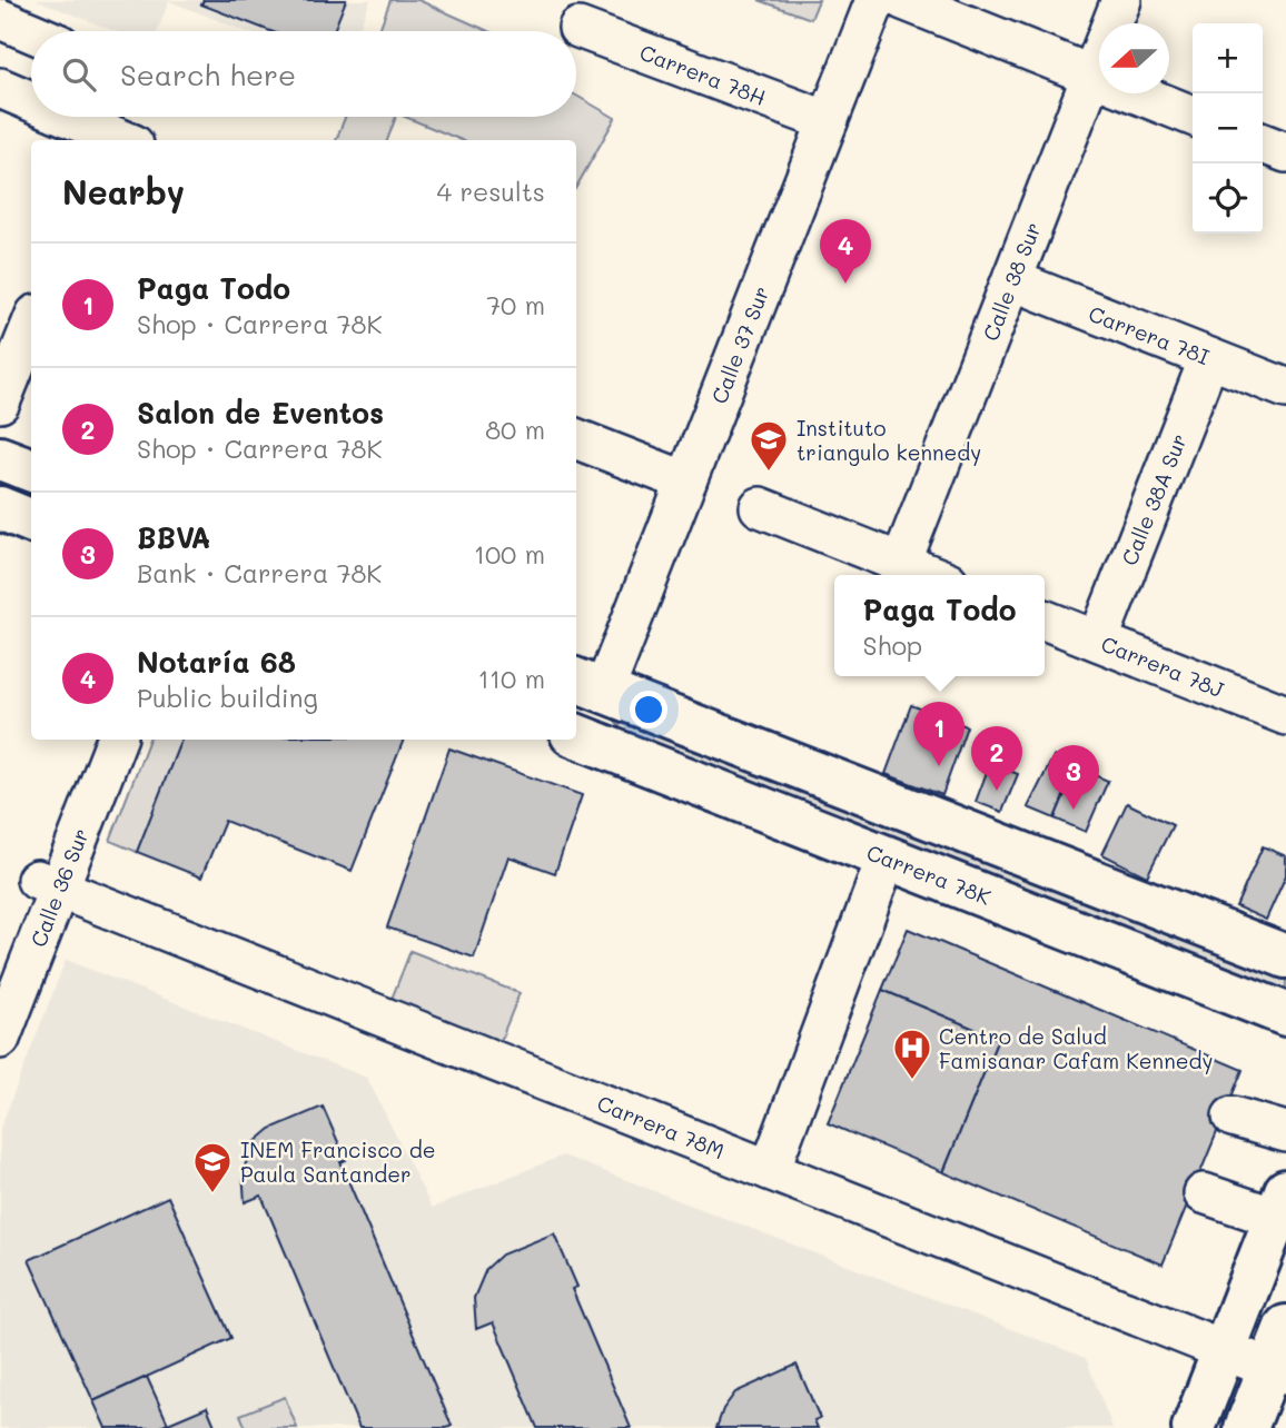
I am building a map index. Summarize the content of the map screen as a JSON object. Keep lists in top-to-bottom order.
{
  "streets": {
    "main road": ["Carrera 78K"],
    "street": [
      "Carrera 78H",
      "Calle 38 Sur",
      "Carrera 78I",
      "Calle 37 Sur",
      "Calle 38A Sur",
      "Carrera 78J",
      "Calle 36 Sur",
      "Carrera 78M"
    ]
  },
  "crossings": [
    ["Carrera 78H", "Calle 37 Sur"],
    ["Calle 38 Sur", "Carrera 78I"],
    ["Carrera 78I", "Calle 38A Sur"],
    ["Calle 38A Sur", "Carrera 78J"],
    ["Calle 36 Sur", "Carrera 78M"]
  ],
  "places": {
    "school or university": ["Instituto triangulo kennedy", "INEM Francisco de Paula Santander"],
    "hospital": ["Centro de Salud Famisanar Cafam Kennedy"]
  },
  "north": "left",
  "page": {
    "map_buttons": ["+", "−"],
    "search": "Search here",
    "heading": ["Nearby", "4 results"],
    "pins": [
      "4",
      "1",
      "2",
      "3"
    ],
    "list": [
      {
        "mark": "1",
        "name": "Paga Todo",
        "note": "Shop · Carrera 78K",
        "value": "70 m"
      },
      {
        "mark": "2",
        "name": "Salon de Eventos",
        "note": "Shop · Carrera 78K",
        "value": "80 m"
      },
      {
        "mark": "3",
        "name": "BBVA",
        "note": "Bank · Carrera 78K",
        "value": "100 m"
      },
      {
        "mark": "4",
        "name": "Notaría 68",
        "note": "Public building",
        "value": "110 m"
      }
    ],
    "popup": ["Paga Todo", "Shop"]
  }
}
